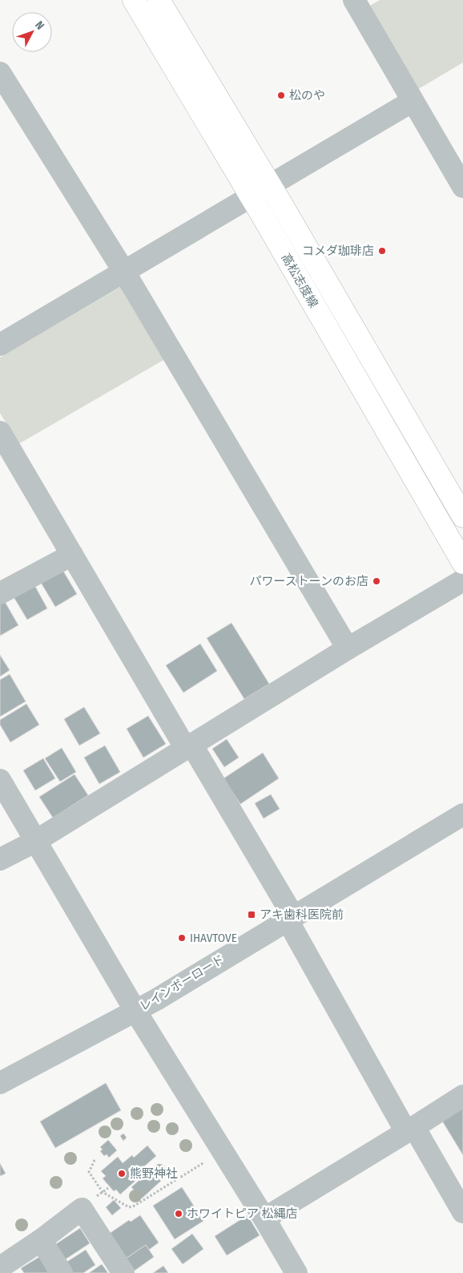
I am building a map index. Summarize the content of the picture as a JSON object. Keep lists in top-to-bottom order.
{
  "streets": {
    "main road": ["高松志度線"],
    "street": ["レインボーロード"]
  },
  "places": {
    "other": [
      "松のや",
      "コメダ珈琲店",
      "パワーストーンのお店",
      "IHAVTOVE",
      "熊野神社",
      "ホワイトピア 松縄店"
    ],
    "transit": ["アキ歯科医院前"]
  },
  "north": "top right"
}
